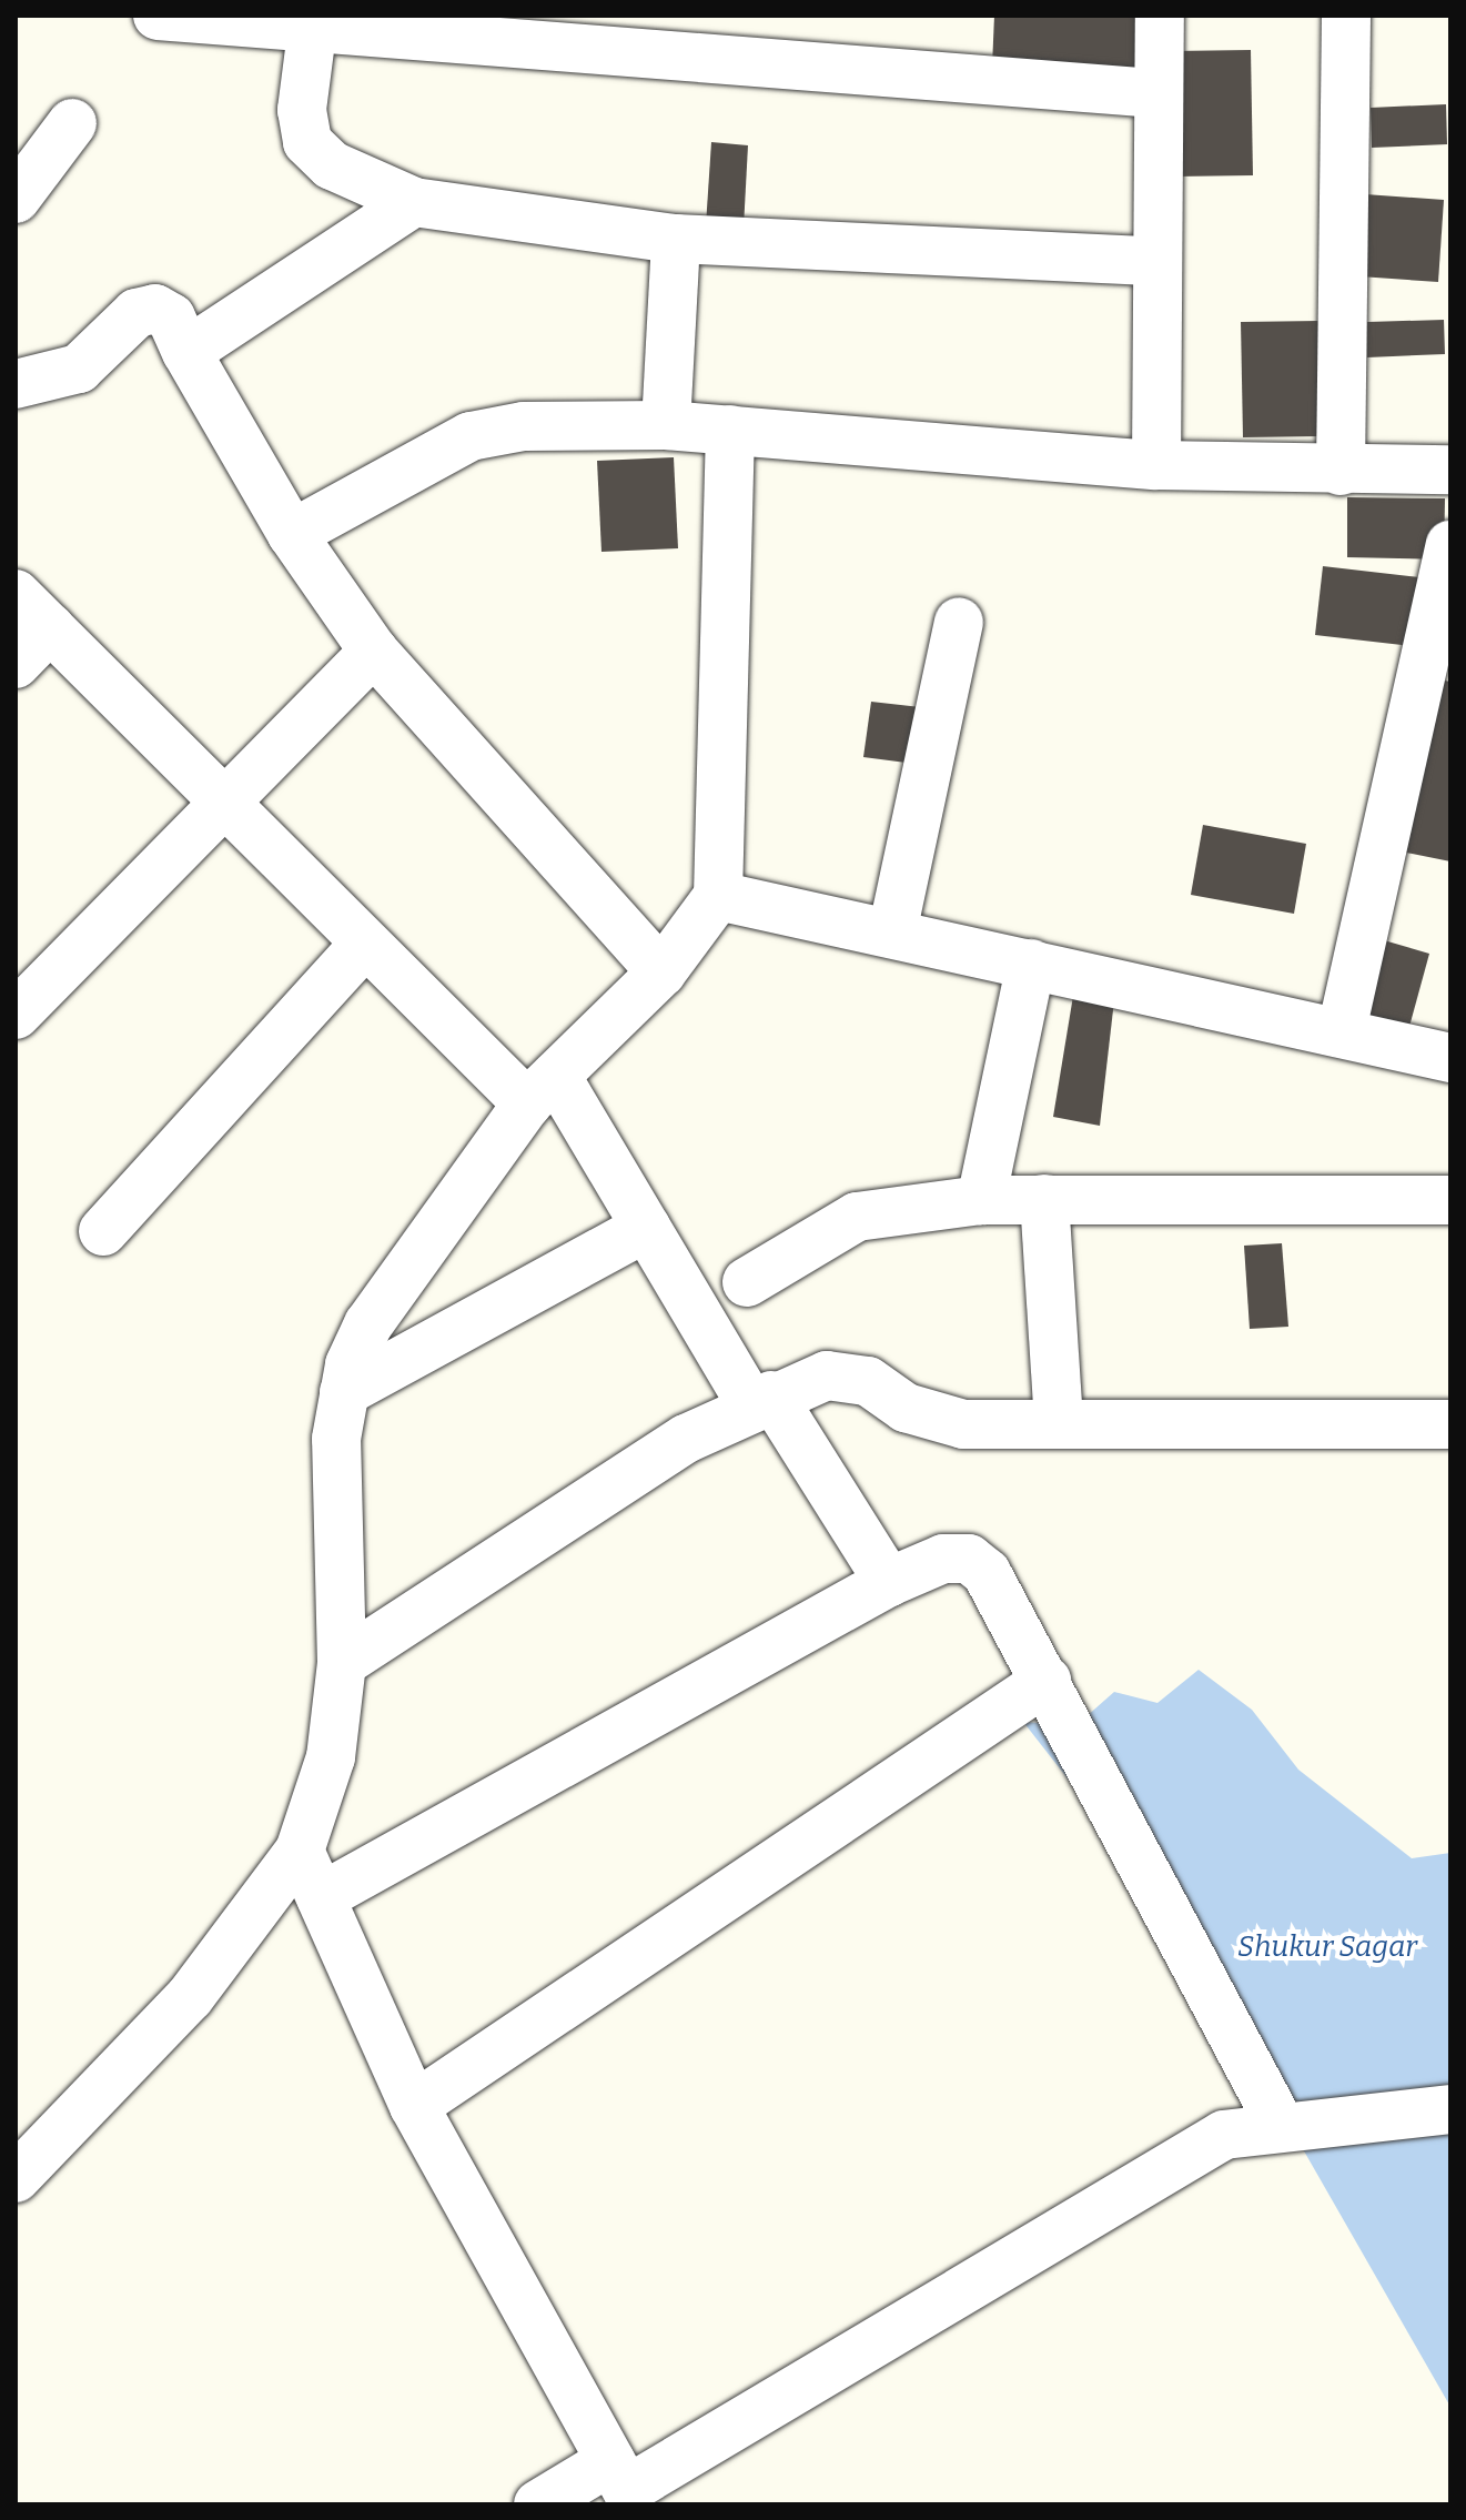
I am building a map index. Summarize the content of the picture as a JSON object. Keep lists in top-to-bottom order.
{
  "water": ["Shukur Sagar"]
}
